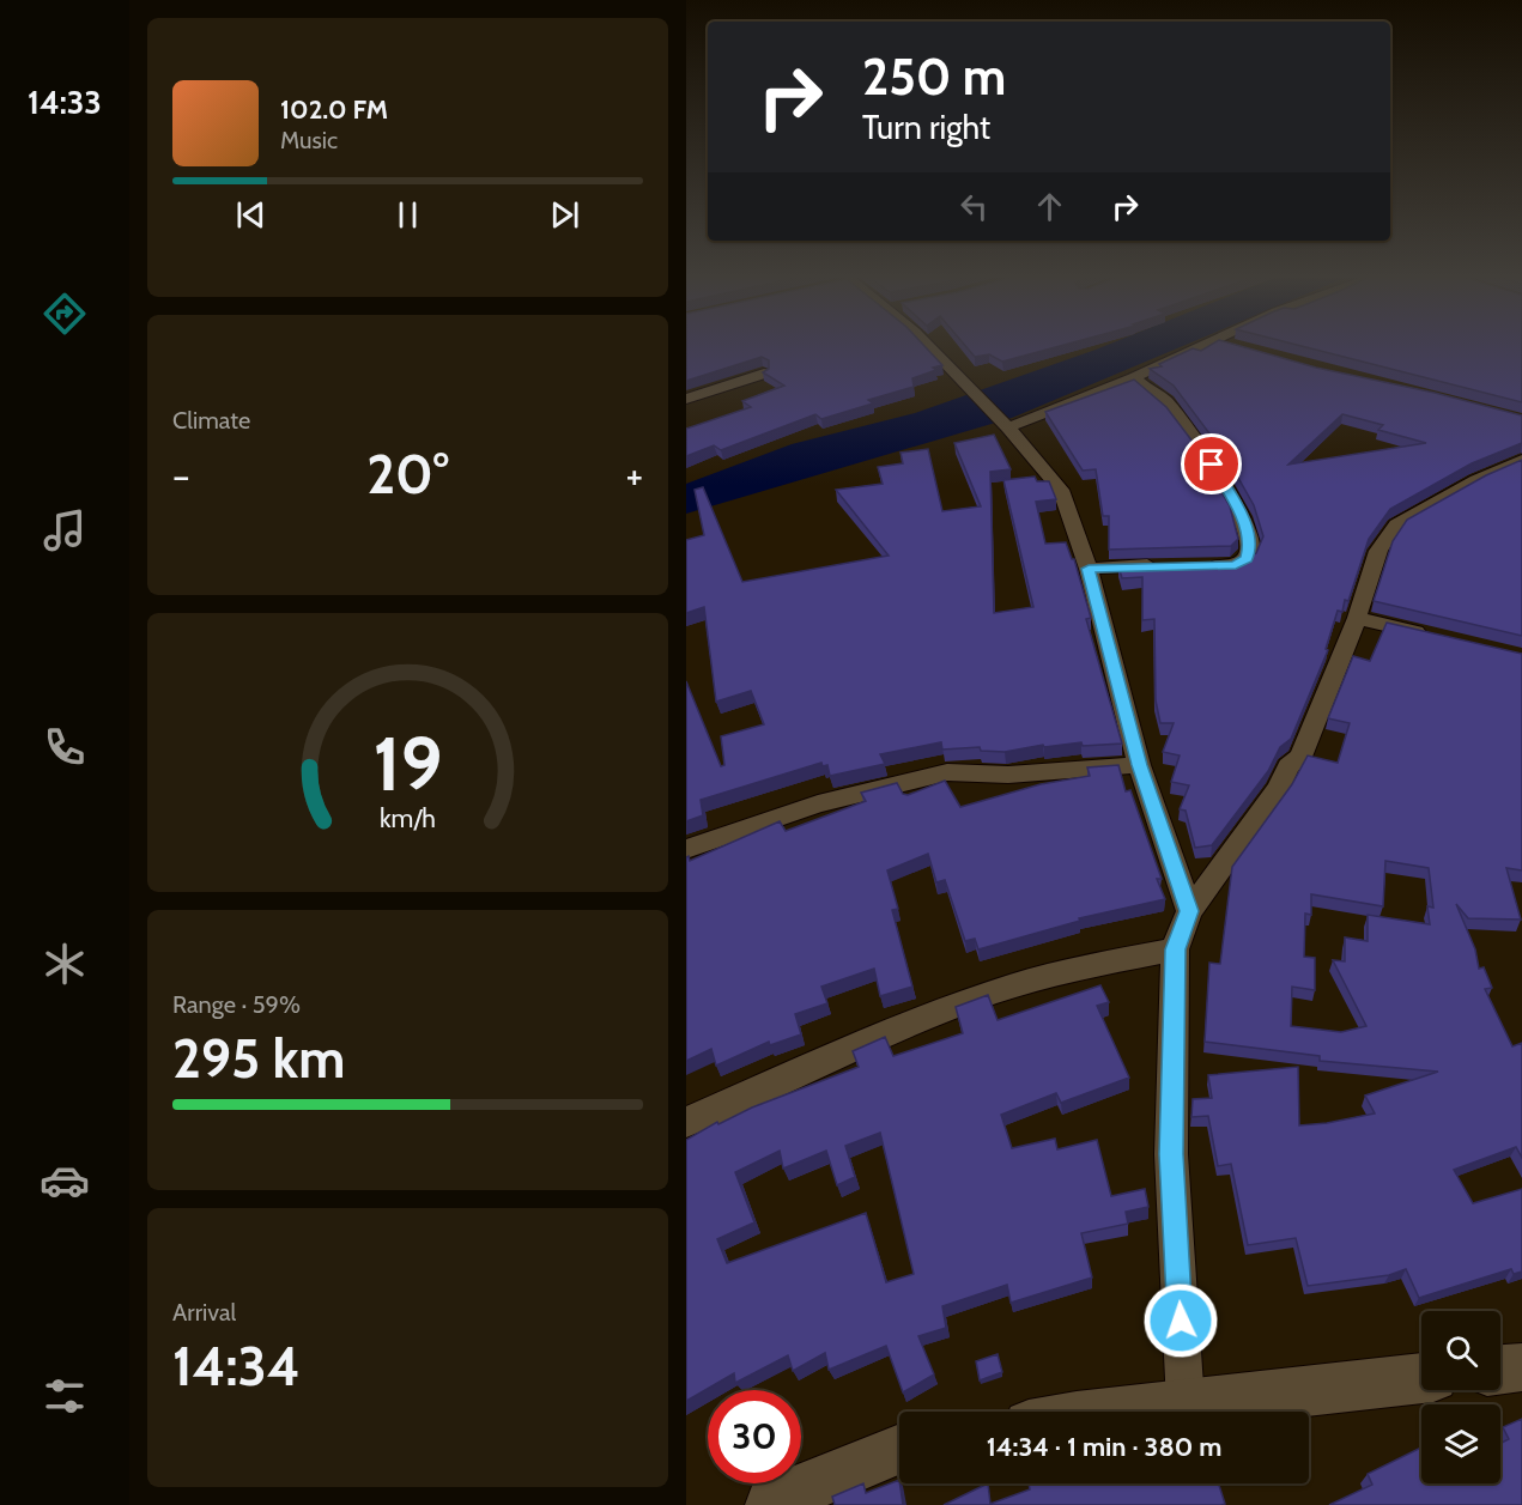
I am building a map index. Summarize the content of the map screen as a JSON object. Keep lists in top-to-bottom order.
{
  "page": {
    "tabs": "14:33",
    "turn": ["250 m", "Turn right"],
    "song": ["102.0 FM", "Music"],
    "tile": [
      "Climate",
      ["Range · 59%", "295 km"],
      ["Arrival", "14:34"]
    ],
    "heat": ["−", "20°", "+"],
    "limit": "30",
    "trip": "14:34 · 1 min · 380 m",
    "gauge": ["19", "km/h"]
  }
}
